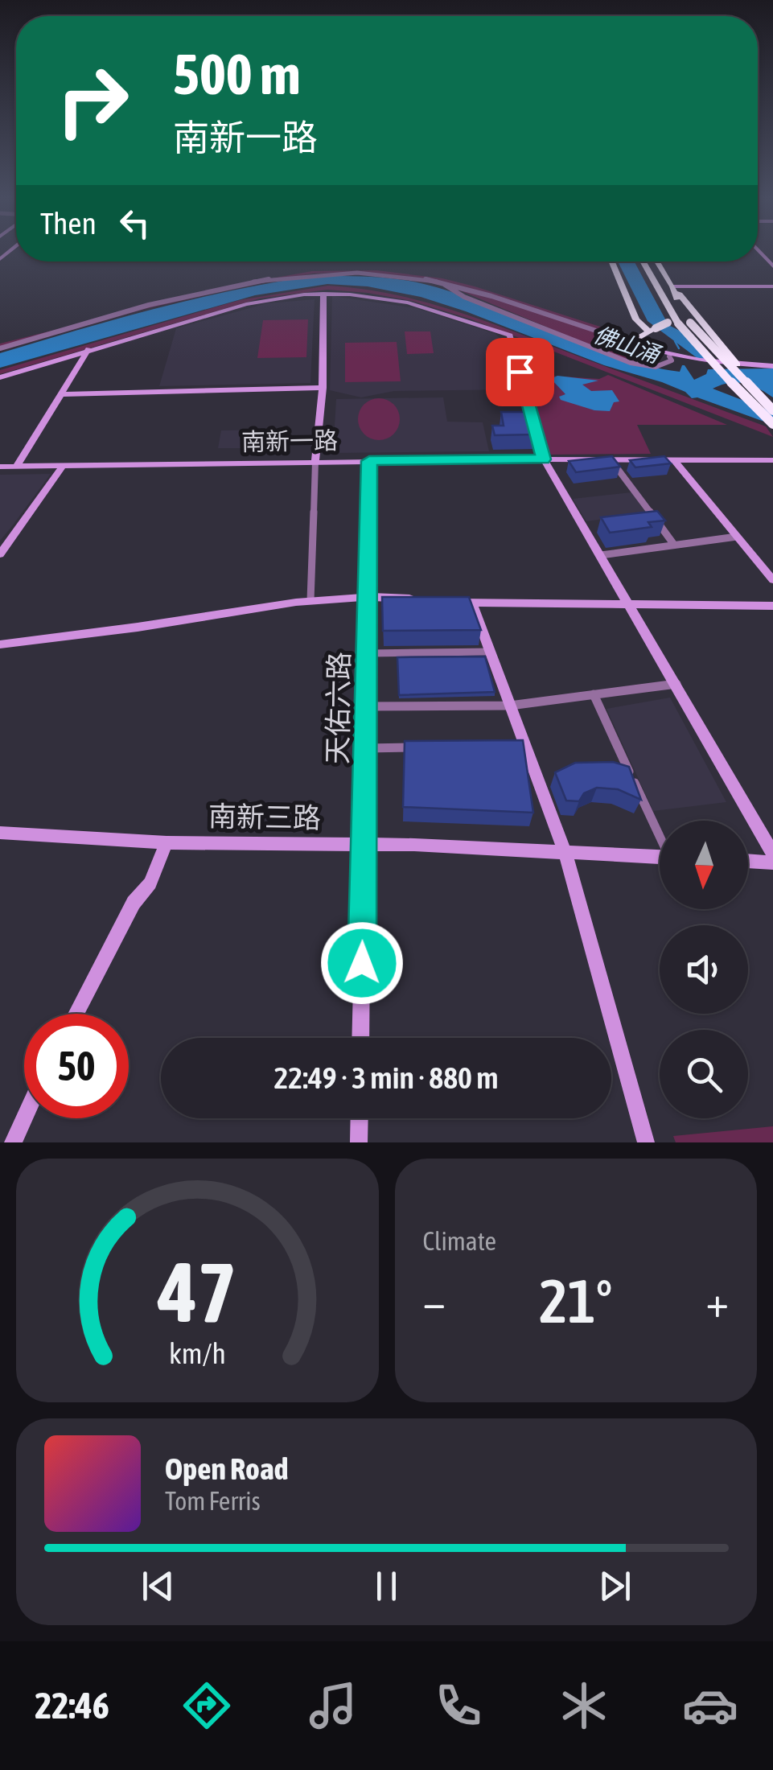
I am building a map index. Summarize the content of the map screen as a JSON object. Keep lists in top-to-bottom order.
{
  "streets": {
    "street": ["南新一路", "天佑六路", "南新三路"]
  },
  "crossings": [
    ["南新一路", "天佑六路"],
    ["天佑六路", "南新三路"]
  ],
  "water": ["佛山涌"],
  "north": "bottom",
  "page": {
    "turn": ["500 m", "南新一路"],
    "then": "Then",
    "limit": "50",
    "trip": "22:49 · 3 min · 880 m",
    "tile": "Climate",
    "heat": ["−", "21°", "+"],
    "song": ["Open Road", "Tom Ferris"],
    "tabs": "22:46",
    "gauge": ["47", "km/h"]
  }
}
